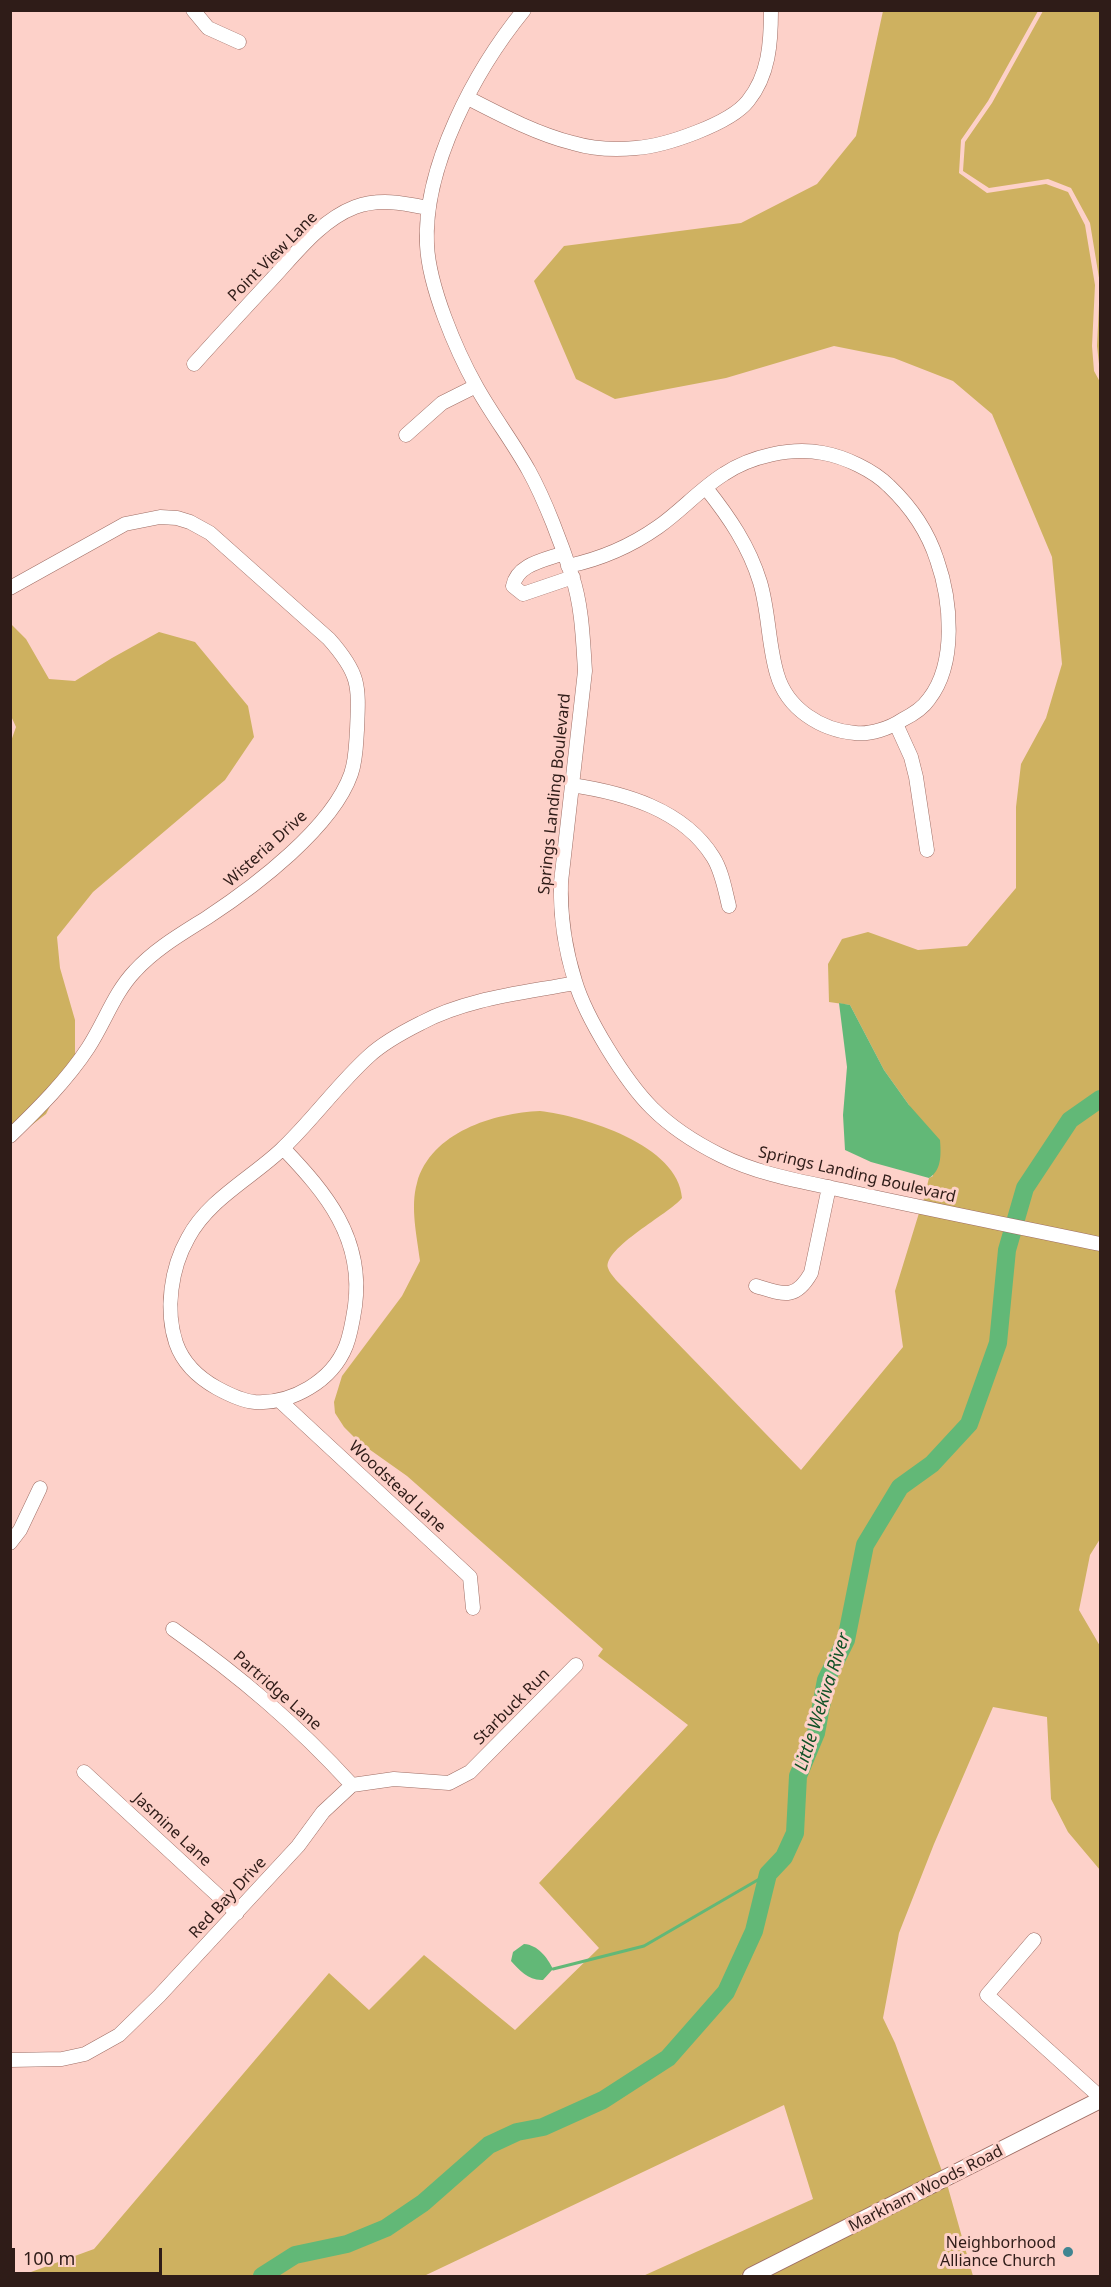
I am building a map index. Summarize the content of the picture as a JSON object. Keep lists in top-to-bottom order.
{
  "streets": {
    "main road": ["Markham Woods Road"],
    "street": [
      "Point View Lane",
      "Springs Landing Boulevard",
      "Wisteria Drive",
      "Woodstead Lane",
      "Partridge Lane",
      "Starbuck Run",
      "Jasmine Lane",
      "Red Bay Drive"
    ]
  },
  "crossings": [
    ["Point View Lane", "Springs Landing Boulevard"],
    ["Partridge Lane", "Starbuck Run"],
    ["Partridge Lane", "Red Bay Drive"],
    ["Starbuck Run", "Red Bay Drive"],
    ["Jasmine Lane", "Red Bay Drive"]
  ],
  "water": ["Little Wekiva River"],
  "places": ["Neighborhood Alliance Church"],
  "scale_bar": "100 m"
}
